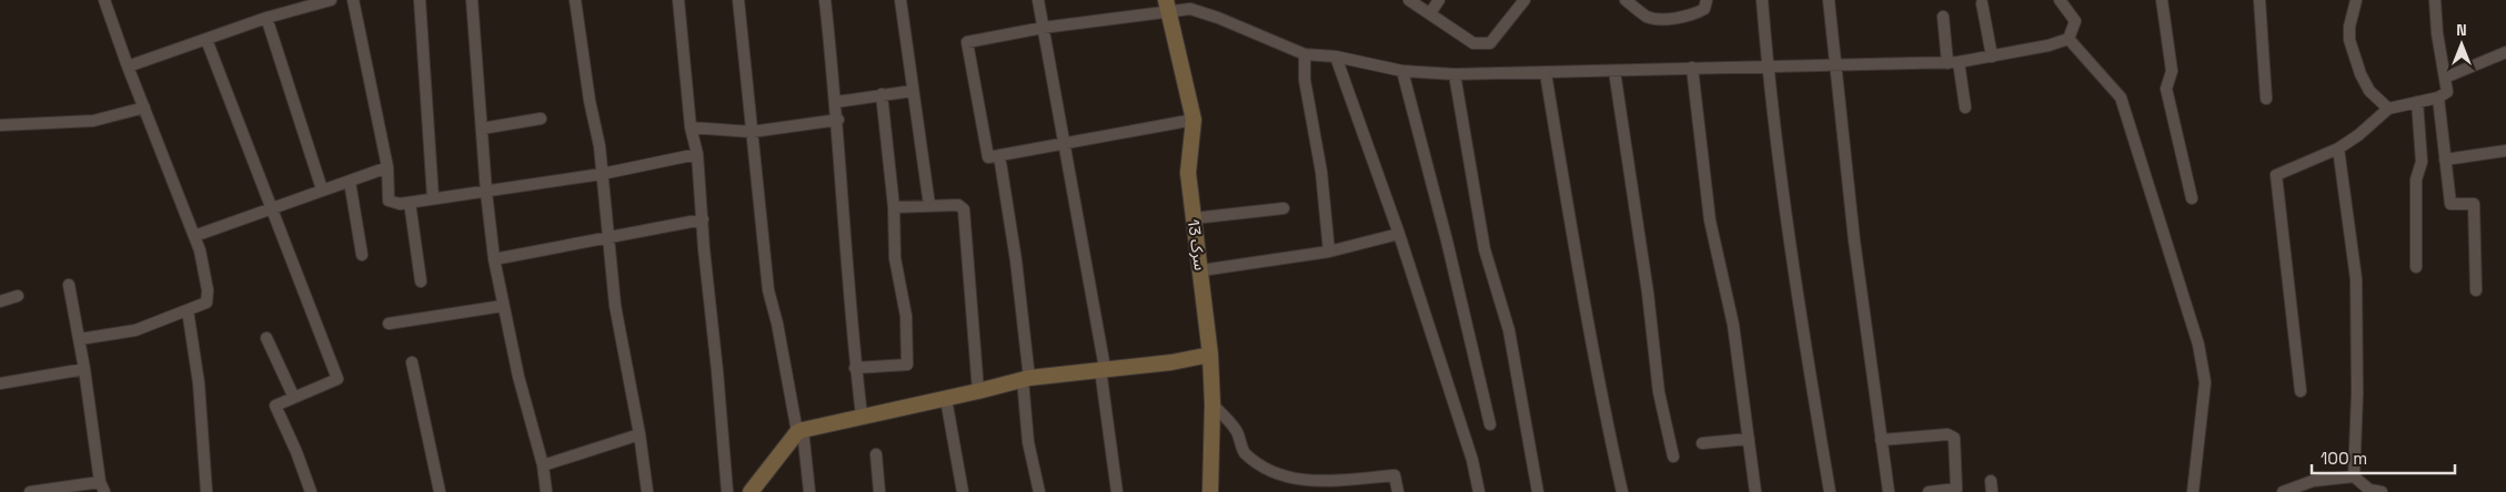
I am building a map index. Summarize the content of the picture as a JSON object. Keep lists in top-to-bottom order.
{
  "streets": {
    "street": ["سرک 13"]
  },
  "scale_bar": "100 m",
  "north": "top"
}
